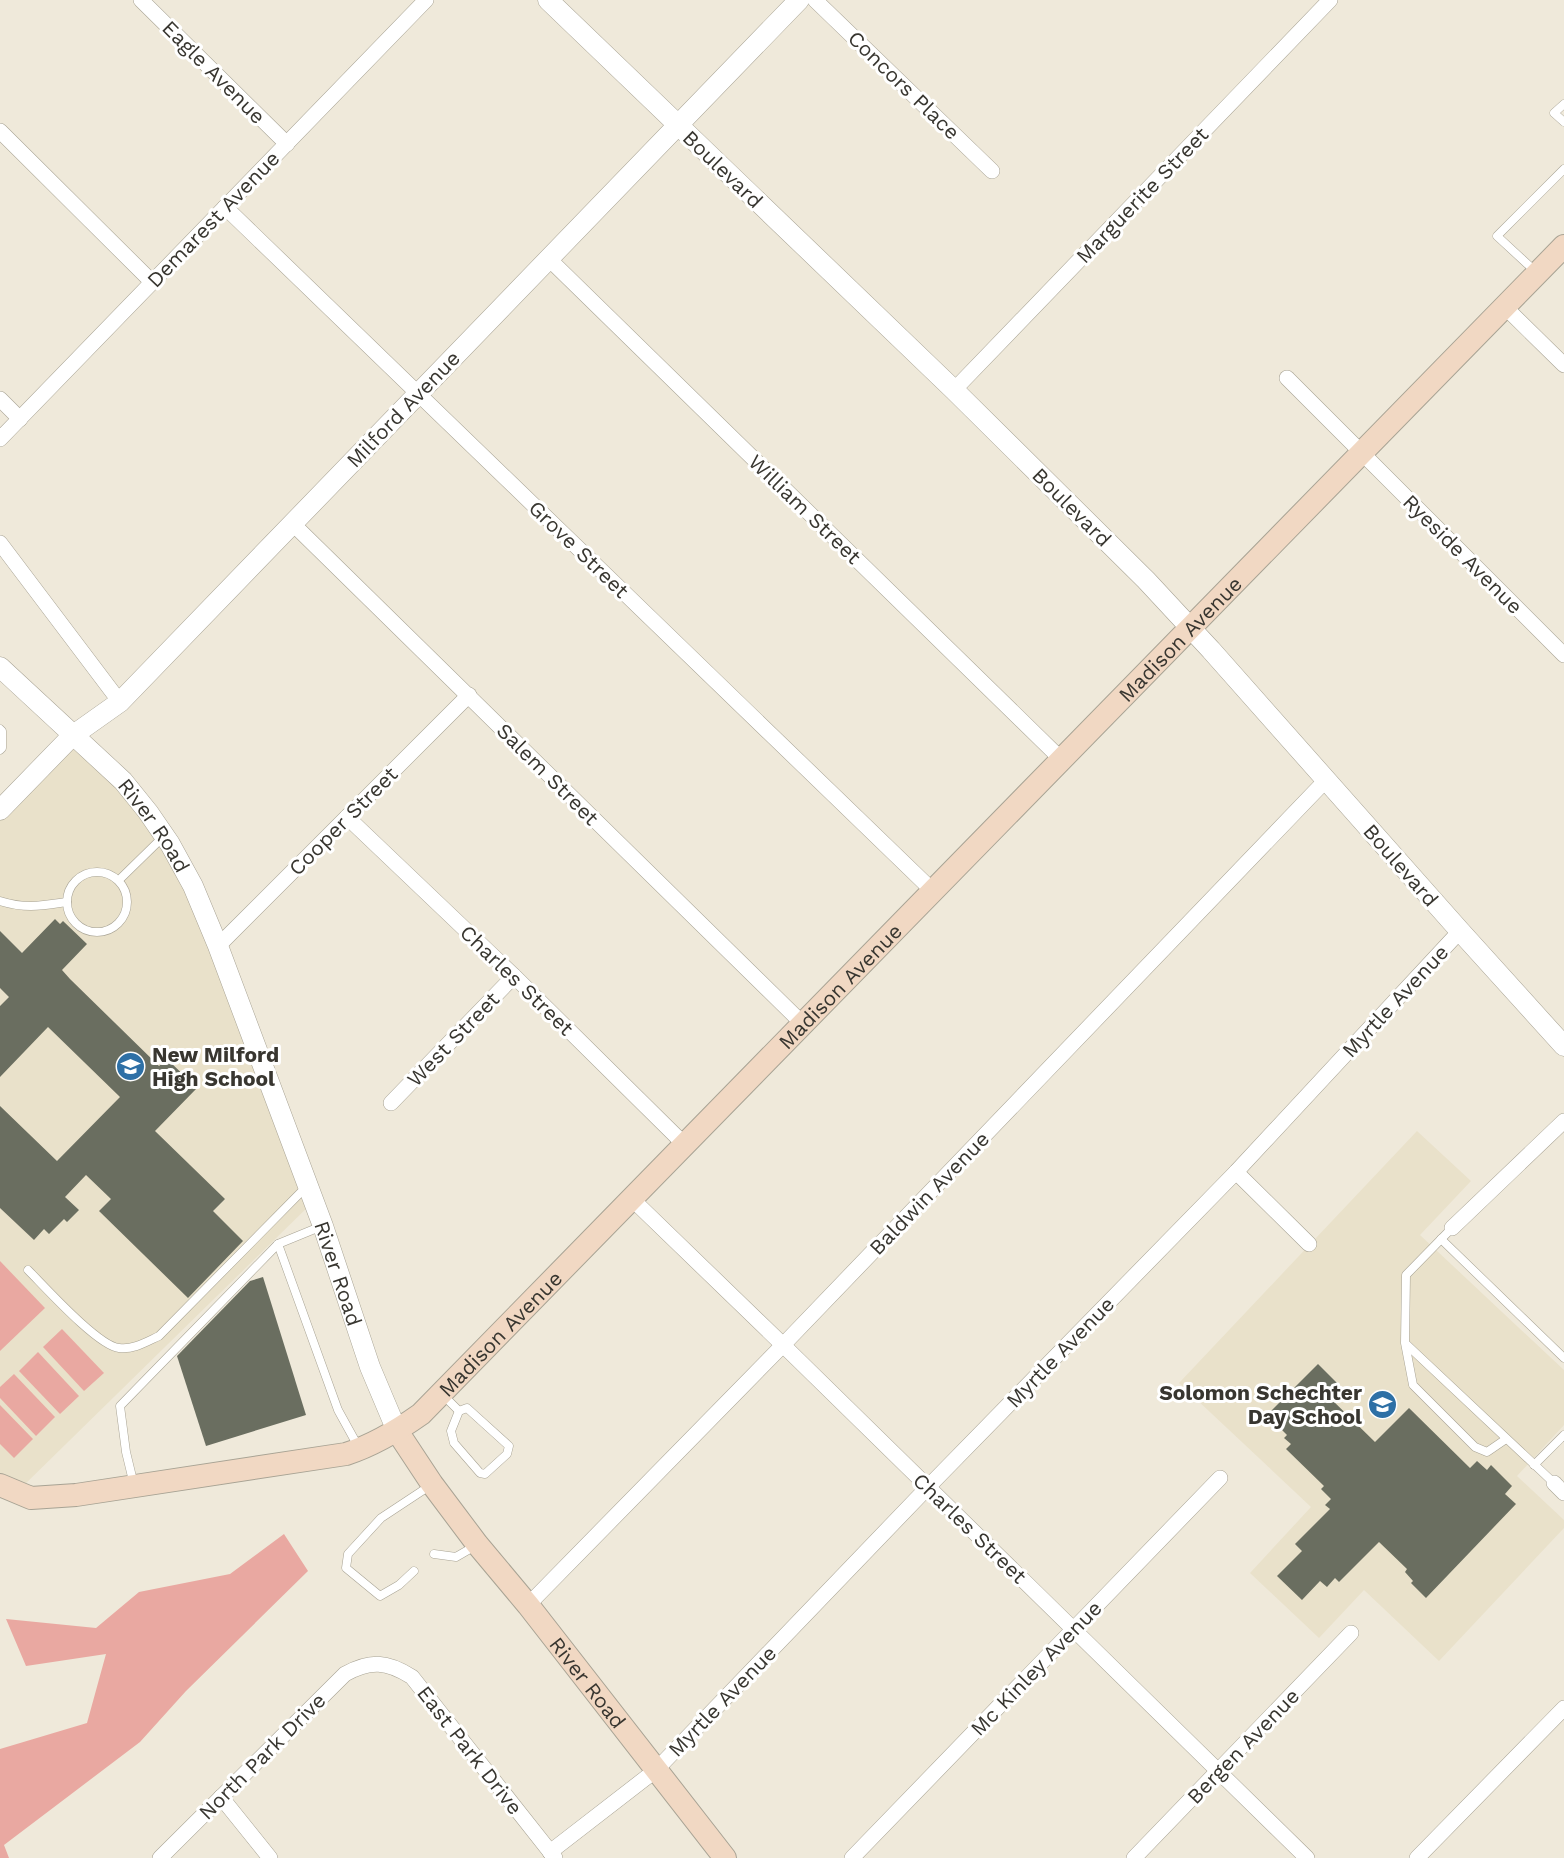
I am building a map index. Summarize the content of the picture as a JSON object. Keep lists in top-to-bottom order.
{
  "streets": {
    "main road": ["Madison Avenue", "River Road"],
    "street": [
      "Eagle Avenue",
      "Concors Place",
      "Boulevard",
      "Marguerite Street",
      "Demarest Avenue",
      "Milford Avenue",
      "William Street",
      "Grove Street",
      "Ryeside Avenue",
      "Salem Street",
      "Cooper Street",
      "Charles Street",
      "Myrtle Avenue",
      "West Street",
      "Baldwin Avenue",
      "Mc Kinley Avenue",
      "Bergen Avenue",
      "East Park Drive",
      "North Park Drive"
    ]
  },
  "crossings": [
    ["Eagle Avenue", "Demarest Avenue"],
    ["Boulevard", "Marguerite Street"],
    ["Boulevard", "Milford Avenue"],
    ["Boulevard", "Madison Avenue"],
    ["Boulevard", "Myrtle Avenue"],
    ["Boulevard", "Baldwin Avenue"],
    ["Demarest Avenue", "Grove Street"],
    ["Milford Avenue", "William Street"],
    ["Milford Avenue", "Grove Street"],
    ["Milford Avenue", "Salem Street"],
    ["Milford Avenue", "River Road"],
    ["William Street", "Madison Avenue"],
    ["Grove Street", "Madison Avenue"],
    ["Ryeside Avenue", "Madison Avenue"],
    ["Madison Avenue", "Salem Street"],
    ["Madison Avenue", "River Road"],
    ["Madison Avenue", "Charles Street"],
    ["Salem Street", "Cooper Street"],
    ["Cooper Street", "River Road"],
    ["Cooper Street", "Charles Street"],
    ["River Road", "Myrtle Avenue"],
    ["River Road", "Baldwin Avenue"],
    ["Charles Street", "Myrtle Avenue"],
    ["Charles Street", "West Street"],
    ["Charles Street", "Baldwin Avenue"],
    ["Charles Street", "Mc Kinley Avenue"],
    ["Charles Street", "Bergen Avenue"],
    ["Myrtle Avenue", "East Park Drive"],
    ["East Park Drive", "North Park Drive"]
  ],
  "places": {
    "school or university": ["New Milford High School", "Solomon Schechter Day School"]
  }
}
